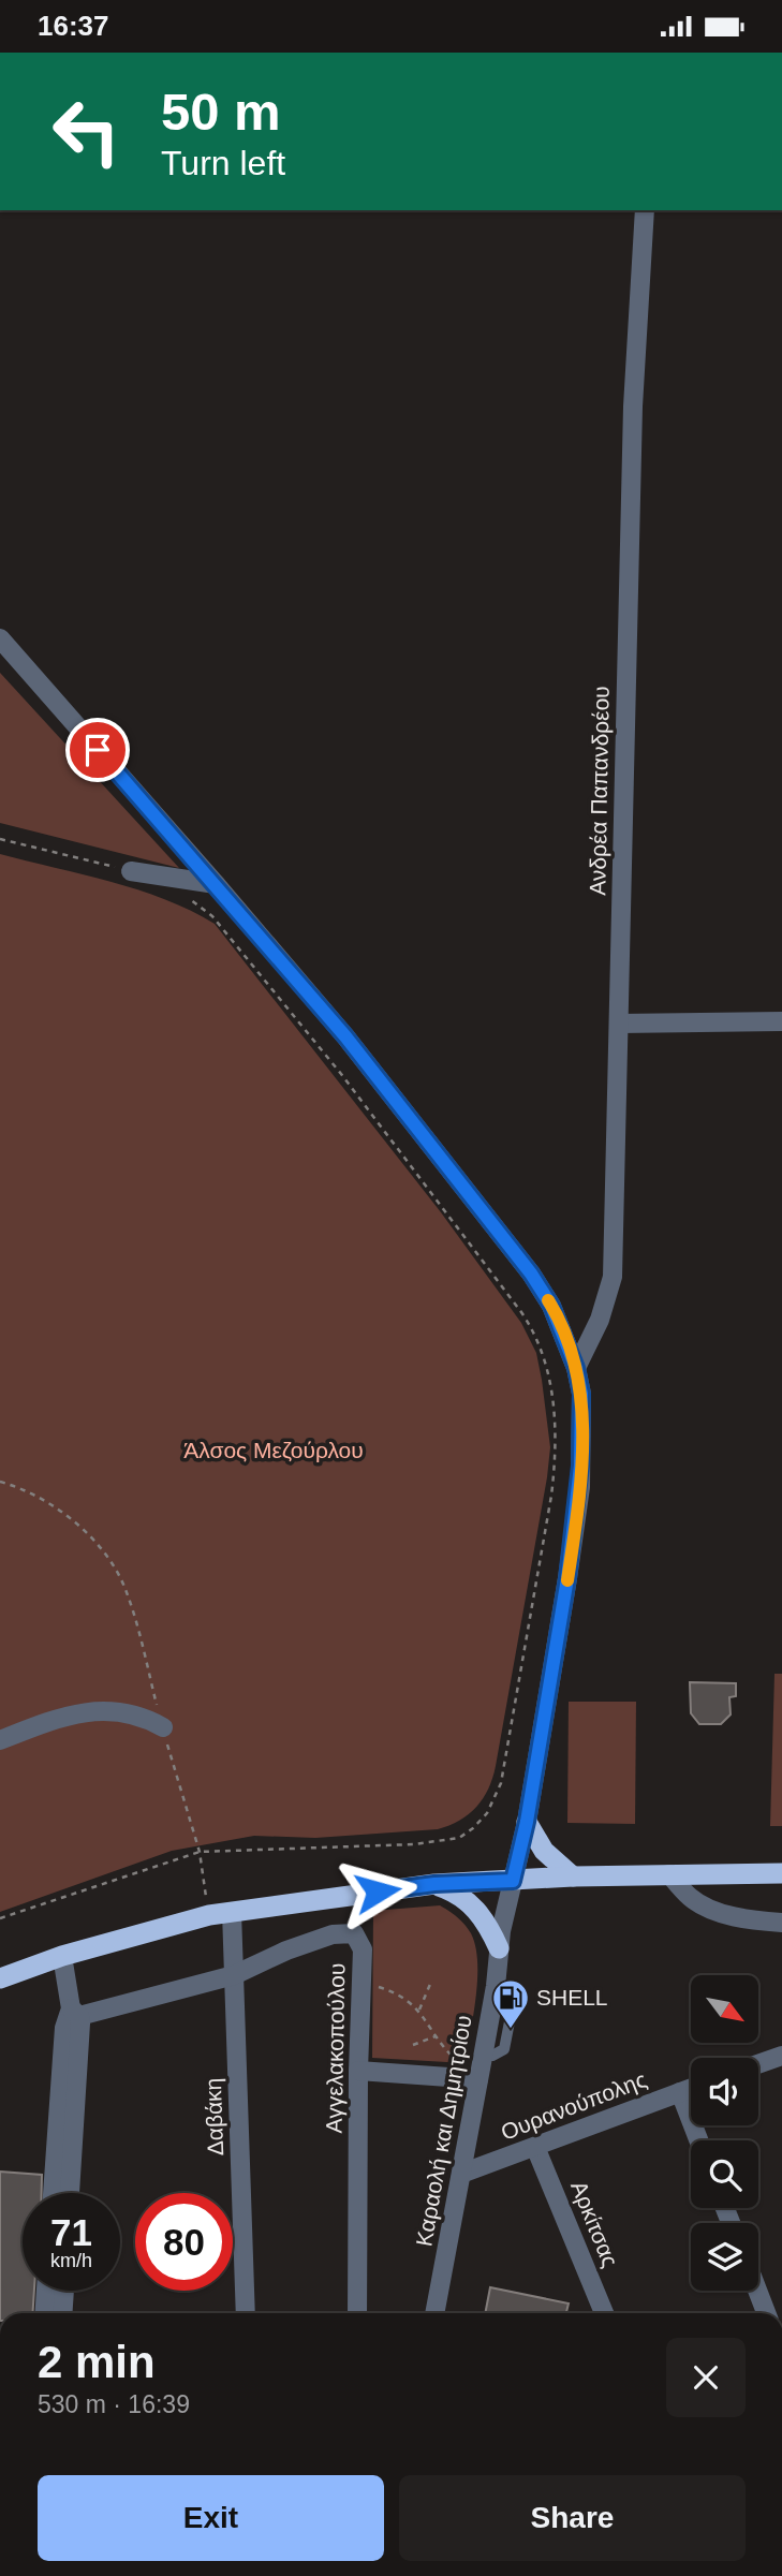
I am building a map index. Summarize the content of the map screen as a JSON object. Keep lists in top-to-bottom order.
{
  "streets": {
    "street": [
      "Ανδρέα Παπανδρέου",
      "Αγγελακοπούλου",
      "Ουρανούπολης",
      "Δαβάκη",
      "Καραολή και Δημητρίου",
      "Αρκίτσας"
    ]
  },
  "crossings": [
    ["Ανδρέα Παπανδρέου", "Καραολή και Δημητρίου"],
    ["Αγγελακοπούλου", "Δαβάκη"],
    ["Ουρανούπολης", "Καραολή και Δημητρίου"],
    ["Ουρανούπολης", "Αρκίτσας"]
  ],
  "parks": ["Άλσος Μεζούρλου"],
  "places": {
    "fuel station": ["SHELL"]
  },
  "north": "bottom right",
  "page": {
    "status": "16:37",
    "turn": ["50 m", "Turn left"],
    "speed": "71 km/h",
    "limit": "80",
    "heading": ["2 min", "530 m · 16:39"],
    "buttons": ["Exit", "Share"]
  }
}
